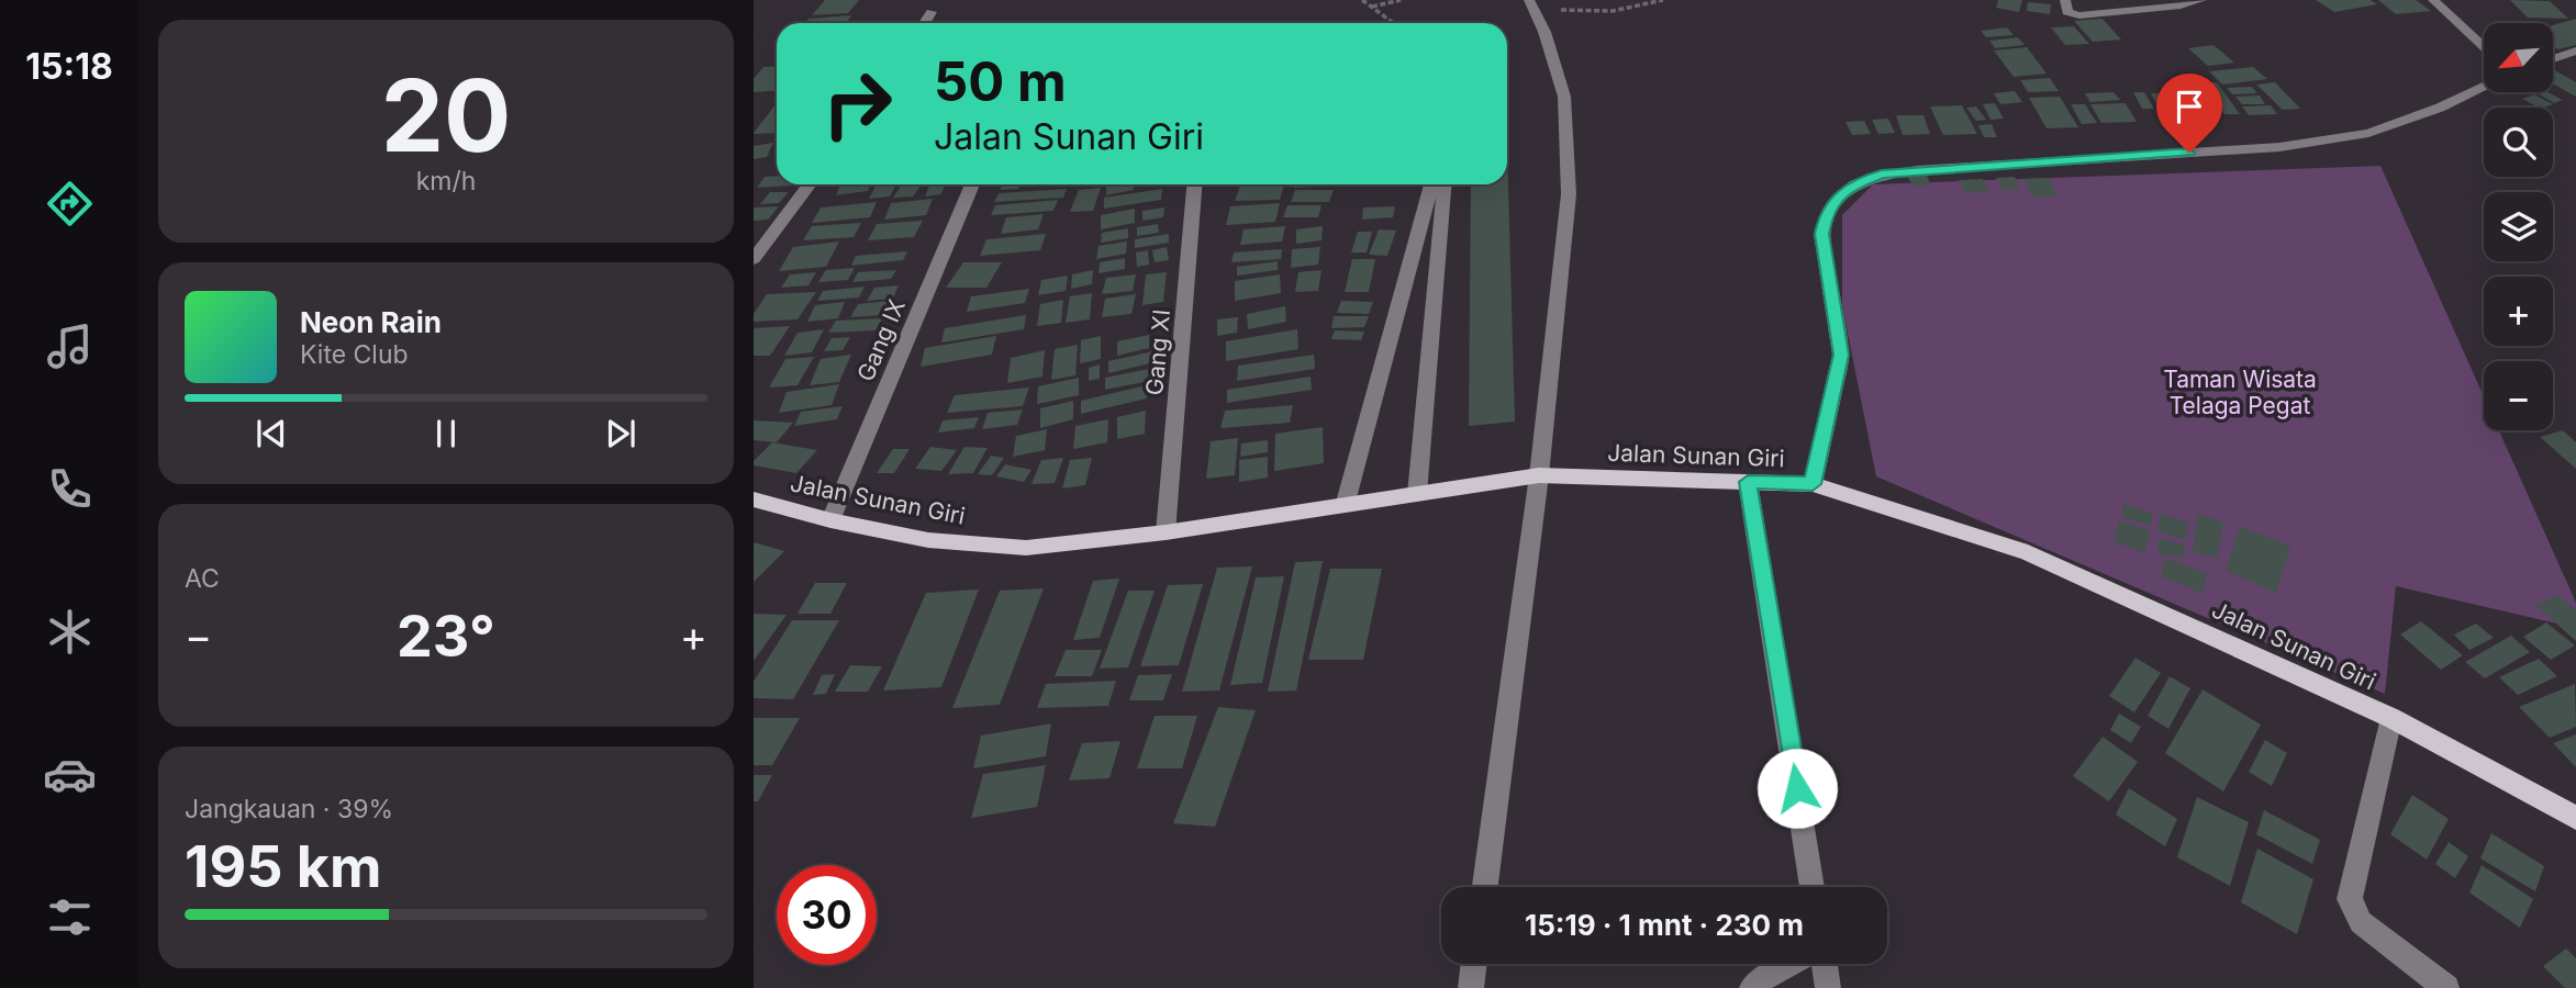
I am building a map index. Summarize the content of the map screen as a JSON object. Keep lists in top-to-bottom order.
{
  "streets": {
    "main road": ["Jalan Sunan Giri"],
    "street": ["Gang IX", "Gang XI"]
  },
  "crossings": [
    ["Gang IX", "Jalan Sunan Giri"],
    ["Gang XI", "Jalan Sunan Giri"]
  ],
  "parks": ["Taman Wisata Telaga Pegat"],
  "north": "bottom left",
  "page": {
    "tabs": "15:18",
    "tile": [
      ["20", "km/h"],
      "AC",
      ["Jangkauan · 39%", "195 km"]
    ],
    "map_buttons": ["+", "−"],
    "turn": ["50 m", "Jalan Sunan Giri"],
    "song": ["Neon Rain", "Kite Club"],
    "heat": ["−", "23°", "+"],
    "limit": "30",
    "trip": "15:19 · 1 mnt · 230 m"
  }
}
